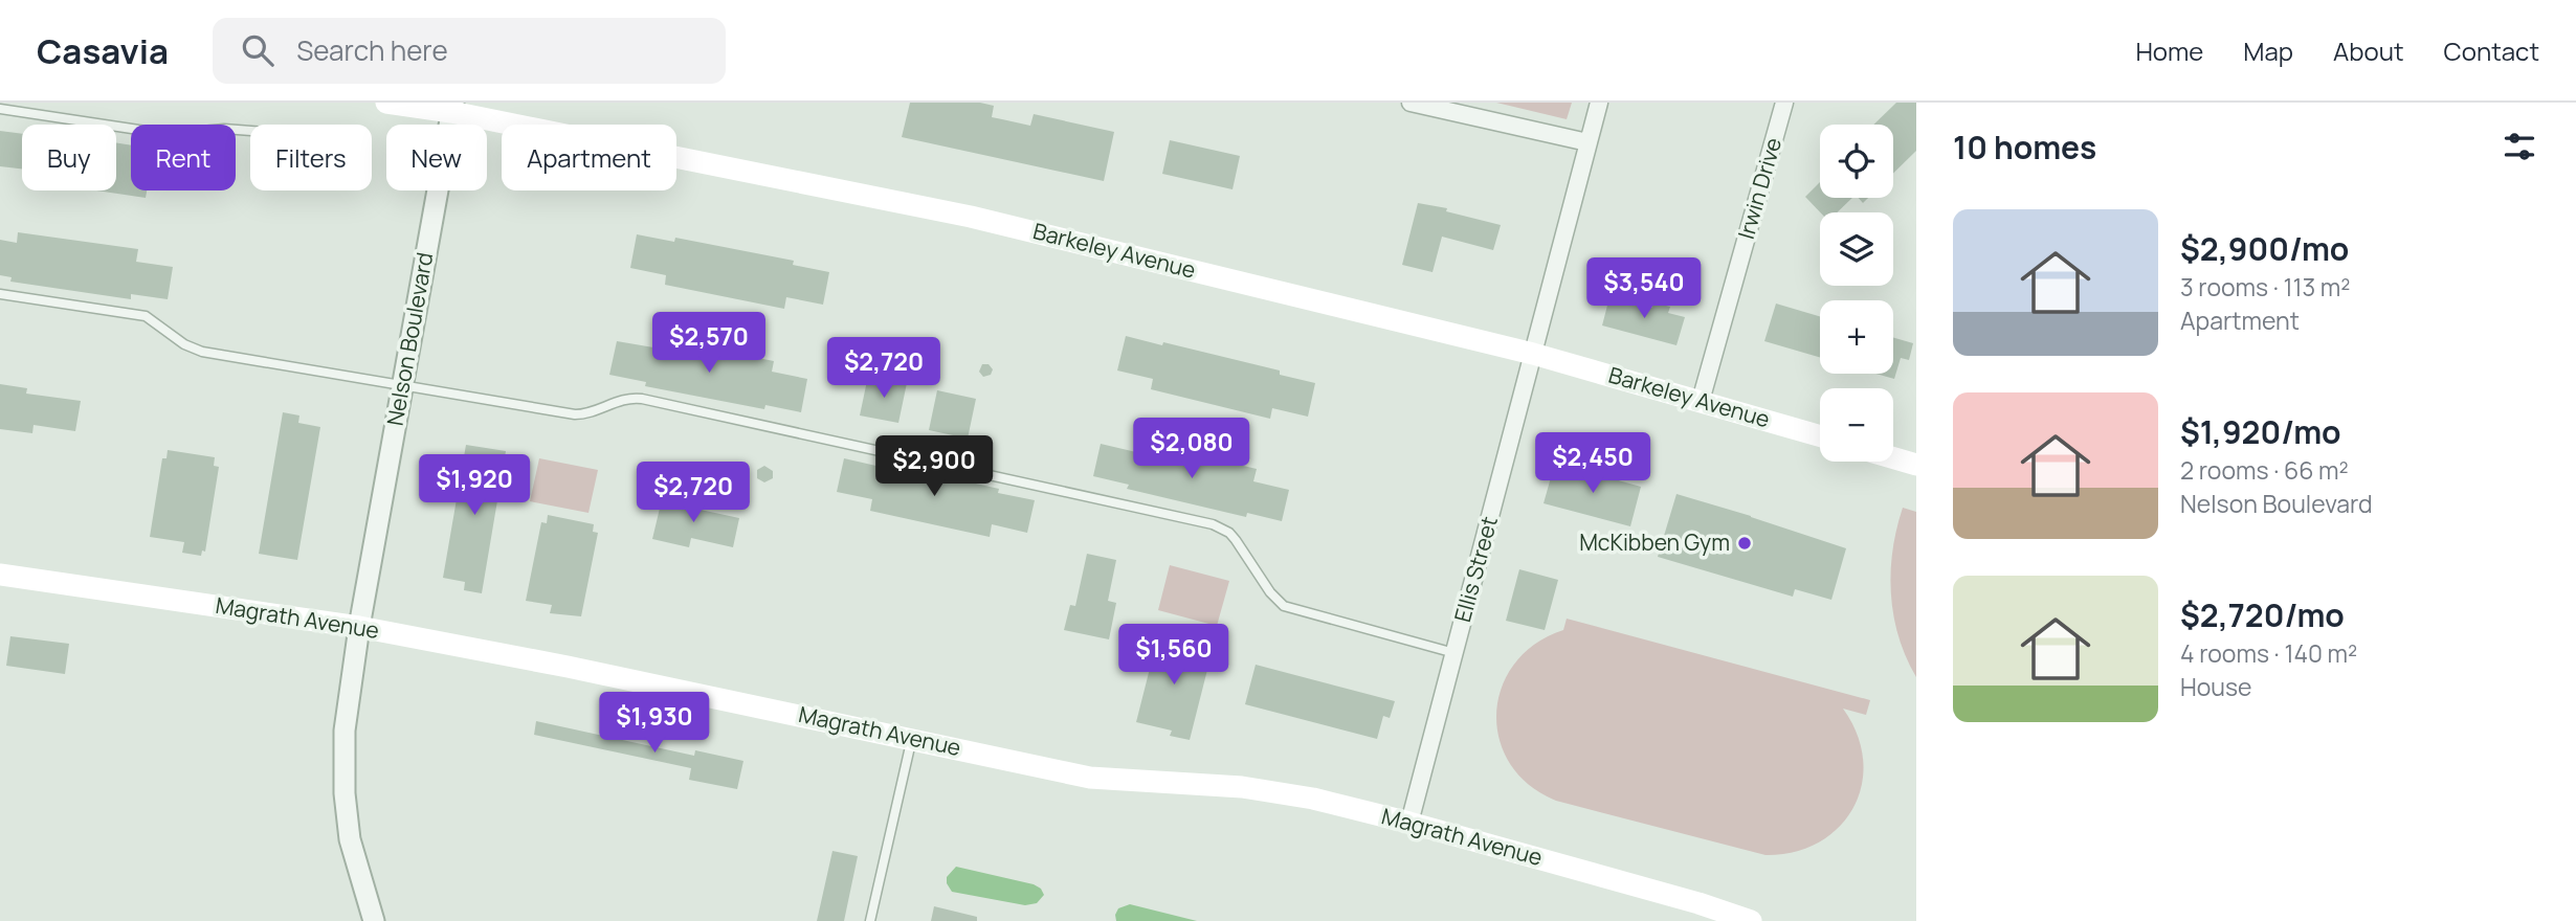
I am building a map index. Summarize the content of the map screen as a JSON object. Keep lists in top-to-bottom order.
{
  "streets": {
    "main road": ["Barkeley Avenue", "Magrath Avenue"],
    "street": ["Irwin Drive", "Nelson Boulevard", "Ellis Street"]
  },
  "crossings": [
    ["Irwin Drive", "Barkeley Avenue"],
    ["Barkeley Avenue", "Nelson Boulevard"],
    ["Barkeley Avenue", "Ellis Street"],
    ["Nelson Boulevard", "Magrath Avenue"],
    ["Ellis Street", "Magrath Avenue"]
  ],
  "places": ["McKibben Gym"],
  "page": {
    "header": "Casavia",
    "search": "Search here",
    "nav": [
      "Home",
      "Map",
      "About",
      "Contact"
    ],
    "heading": "10 homes",
    "map_buttons": ["+", "−"],
    "chip": [
      "Buy",
      "Rent",
      "Filters",
      "New",
      "Apartment"
    ],
    "list": [
      {
        "name": "$2,900/mo",
        "note": "3 rooms · 113 m² · Apartment"
      },
      {
        "name": "$1,920/mo",
        "note": "2 rooms · 66 m² · Nelson Boulevard"
      },
      {
        "name": "$2,720/mo",
        "note": "4 rooms · 140 m² · House"
      }
    ],
    "price": [
      "$3,540",
      "$2,570",
      "$2,720",
      "$2,080",
      "$2,450",
      "$2,900",
      "$1,920",
      "$2,720",
      "$1,560",
      "$1,930"
    ]
  }
}
